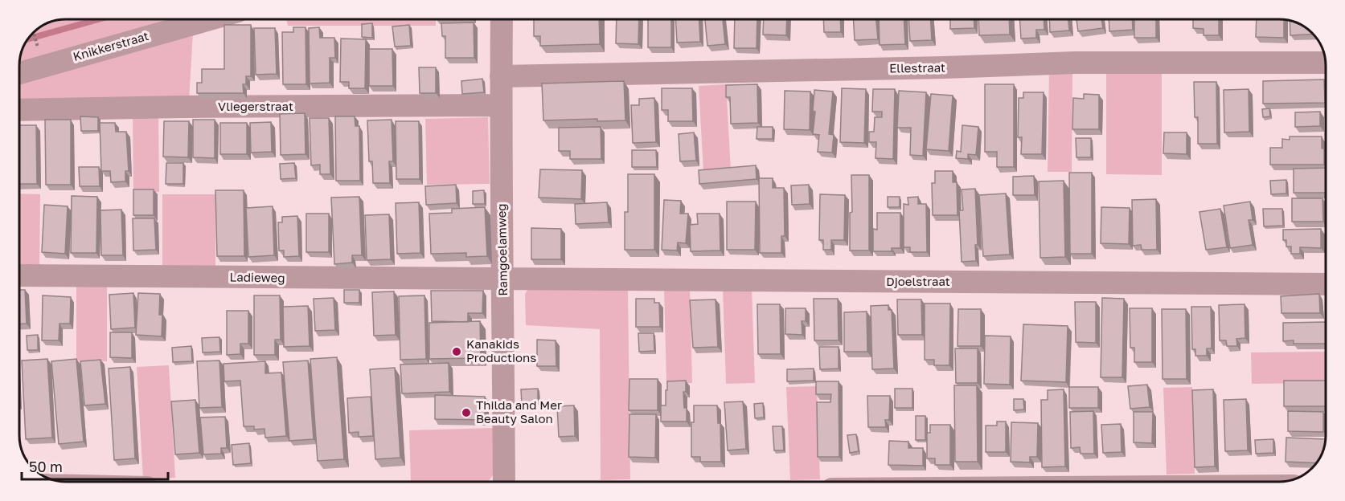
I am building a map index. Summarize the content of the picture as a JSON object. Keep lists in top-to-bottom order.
{
  "streets": {
    "street": [
      "Knikkerstraat",
      "Ellestraat",
      "Vliegerstraat",
      "Ramgoelamweg",
      "Ladieweg",
      "Djoelstraat"
    ]
  },
  "crossings": [
    ["Ellestraat", "Ramgoelamweg"],
    ["Vliegerstraat", "Ramgoelamweg"],
    ["Ramgoelamweg", "Ladieweg"],
    ["Ramgoelamweg", "Djoelstraat"],
    ["Ladieweg", "Djoelstraat"]
  ],
  "places": ["Kanakids Productions", "Thilda and Mer Beauty Salon"],
  "scale_bar": "50 m"
}
